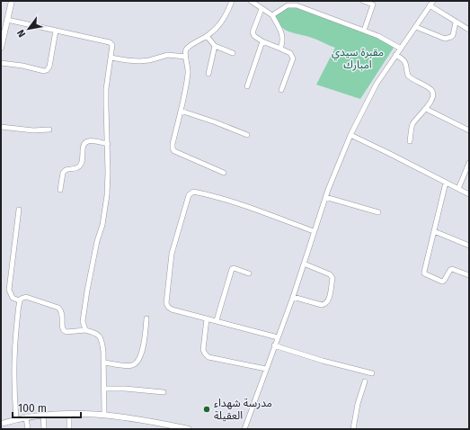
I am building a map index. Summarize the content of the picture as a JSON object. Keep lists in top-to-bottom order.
{
  "parks": ["مقبرة سيدي امبارك"],
  "places": ["مدرسة شهداء العقيلة"],
  "scale_bar": "100 m",
  "north": "bottom left"
}
